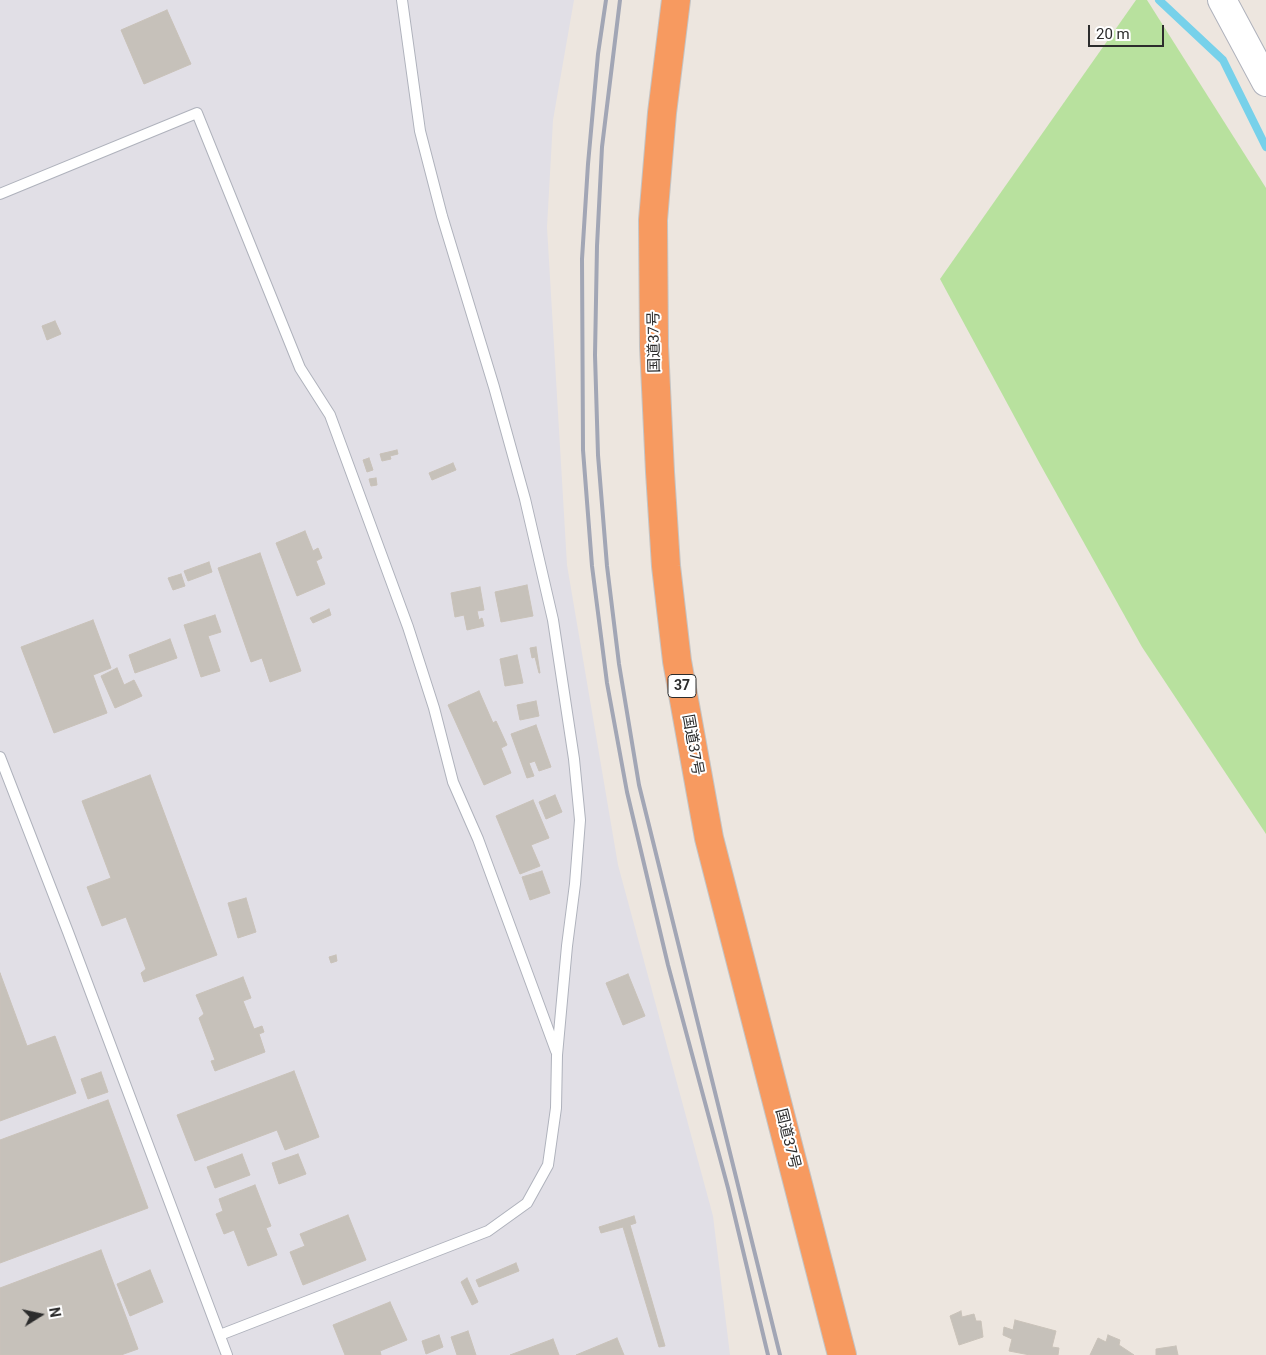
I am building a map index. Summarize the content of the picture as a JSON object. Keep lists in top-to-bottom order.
{
  "streets": {
    "highway": ["国道37号", "37"]
  },
  "scale_bar": "20 m",
  "north": "right"
}
